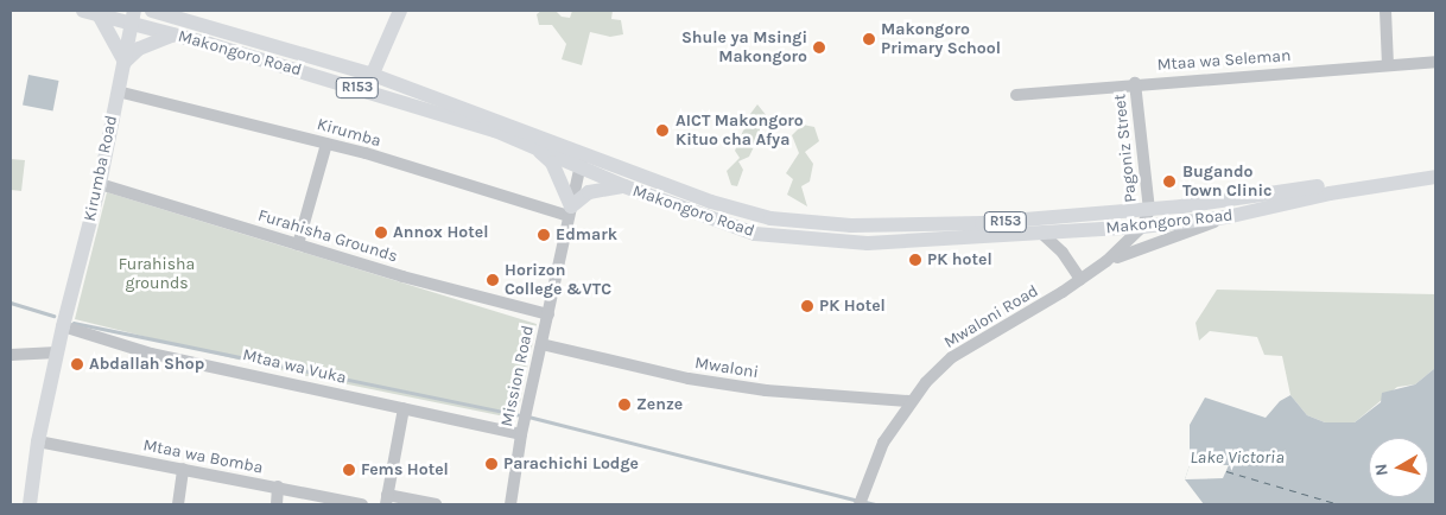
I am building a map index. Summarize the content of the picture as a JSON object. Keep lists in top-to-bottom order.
{
  "streets": {
    "main road": ["Makongoro Road", "R153", "Kirumba Road"],
    "street": [
      "Mtaa wa Seleman",
      "Kirumba",
      "Pagoniz Street",
      "Furahisha Grounds",
      "Mwaloni Road",
      "Mtaa wa Vuka",
      "Mwaloni",
      "Mission Road",
      "Mtaa wa Bomba"
    ]
  },
  "crossings": [
    ["Makongoro Road", "Pagoniz Street"],
    ["Makongoro Road", "Kirumba Road"],
    ["Makongoro Road", "Mwaloni Road"],
    ["Makongoro Road", "Mission Road"],
    ["Mtaa wa Seleman", "Pagoniz Street"],
    ["Kirumba", "Kirumba Road"],
    ["Kirumba", "Mission Road"],
    ["Pagoniz Street", "Mwaloni Road"],
    ["Kirumba Road", "Furahisha Grounds"],
    ["Kirumba Road", "Mtaa wa Vuka"],
    ["Kirumba Road", "Mtaa wa Bomba"],
    ["Furahisha Grounds", "Mission Road"],
    ["Mwaloni Road", "Mwaloni"],
    ["Mtaa wa Vuka", "Mission Road"],
    ["Mwaloni", "Mission Road"]
  ],
  "water": ["Lake Victoria"],
  "parks": ["Furahisha grounds"],
  "places": [
    "Makongoro Primary School",
    "Shule ya Msingi Makongoro",
    "AICT Makongoro Kituo cha Afya",
    "Bugando Town Clinic",
    "Annox Hotel",
    "Edmark",
    "PK hotel",
    "Horizon College &VTC",
    "PK Hotel",
    "Abdallah Shop",
    "Zenze",
    "Parachichi Lodge",
    "Fems Hotel"
  ],
  "north": "left"
}
